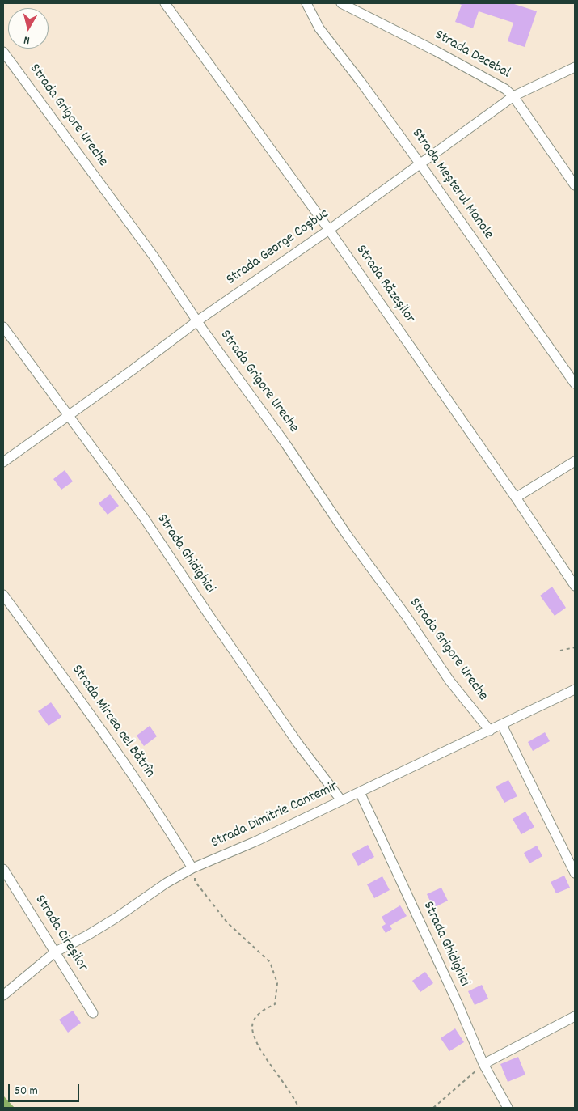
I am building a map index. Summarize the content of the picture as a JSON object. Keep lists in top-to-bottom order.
{
  "streets": {
    "street": [
      "Strada Decebal",
      "Strada Grigore Ureche",
      "Strada Meșterul Manole",
      "Strada George Coșbuc",
      "Strada Răzeșilor",
      "Strada Ghidighici",
      "Strada Mircea cel Bătrîn",
      "Strada Dimitrie Cantemir",
      "Strada Cireșilor"
    ]
  },
  "crossings": [
    ["Strada Decebal", "Strada George Coșbuc"],
    ["Strada Grigore Ureche", "Strada George Coșbuc"],
    ["Strada Grigore Ureche", "Strada Dimitrie Cantemir"],
    ["Strada Meșterul Manole", "Strada George Coșbuc"],
    ["Strada George Coșbuc", "Strada Răzeșilor"],
    ["Strada George Coșbuc", "Strada Ghidighici"],
    ["Strada Ghidighici", "Strada Dimitrie Cantemir"],
    ["Strada Mircea cel Bătrîn", "Strada Dimitrie Cantemir"],
    ["Strada Dimitrie Cantemir", "Strada Cireșilor"]
  ],
  "scale_bar": "50 m",
  "north": "bottom"
}
